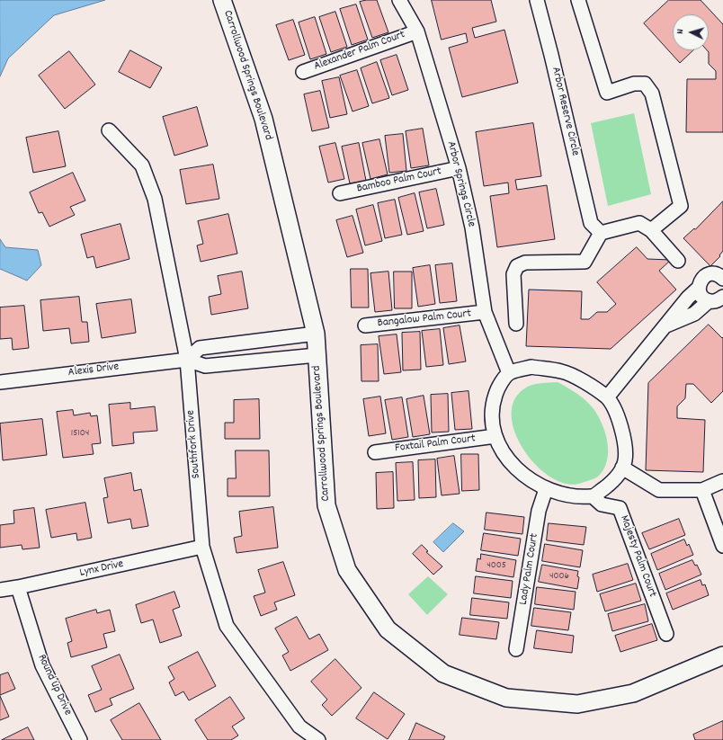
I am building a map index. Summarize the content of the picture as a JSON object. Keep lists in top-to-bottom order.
{
  "streets": {
    "street": [
      "Alexander Palm Court",
      "Carrollwood Springs Boulevard",
      "Arbor Reserve Circle",
      "Bamboo Palm Court",
      "Arbor Springs Circle",
      "Bangalow Palm Court",
      "Alexis Drive",
      "Southfork Drive",
      "Foxtail Palm Court",
      "Majesty Palm Court",
      "Lynx Drive",
      "Lady Palm Court",
      "Round Up Drive"
    ]
  },
  "crossings": [
    ["Alexander Palm Court", "Arbor Springs Circle"],
    ["Carrollwood Springs Boulevard", "Alexis Drive"],
    ["Bamboo Palm Court", "Arbor Springs Circle"],
    ["Arbor Springs Circle", "Bangalow Palm Court"],
    ["Alexis Drive", "Southfork Drive"],
    ["Southfork Drive", "Lynx Drive"],
    ["Lynx Drive", "Round Up Drive"]
  ],
  "house_numbers": ["15104", "4005", "4006"],
  "north": "left"
}
